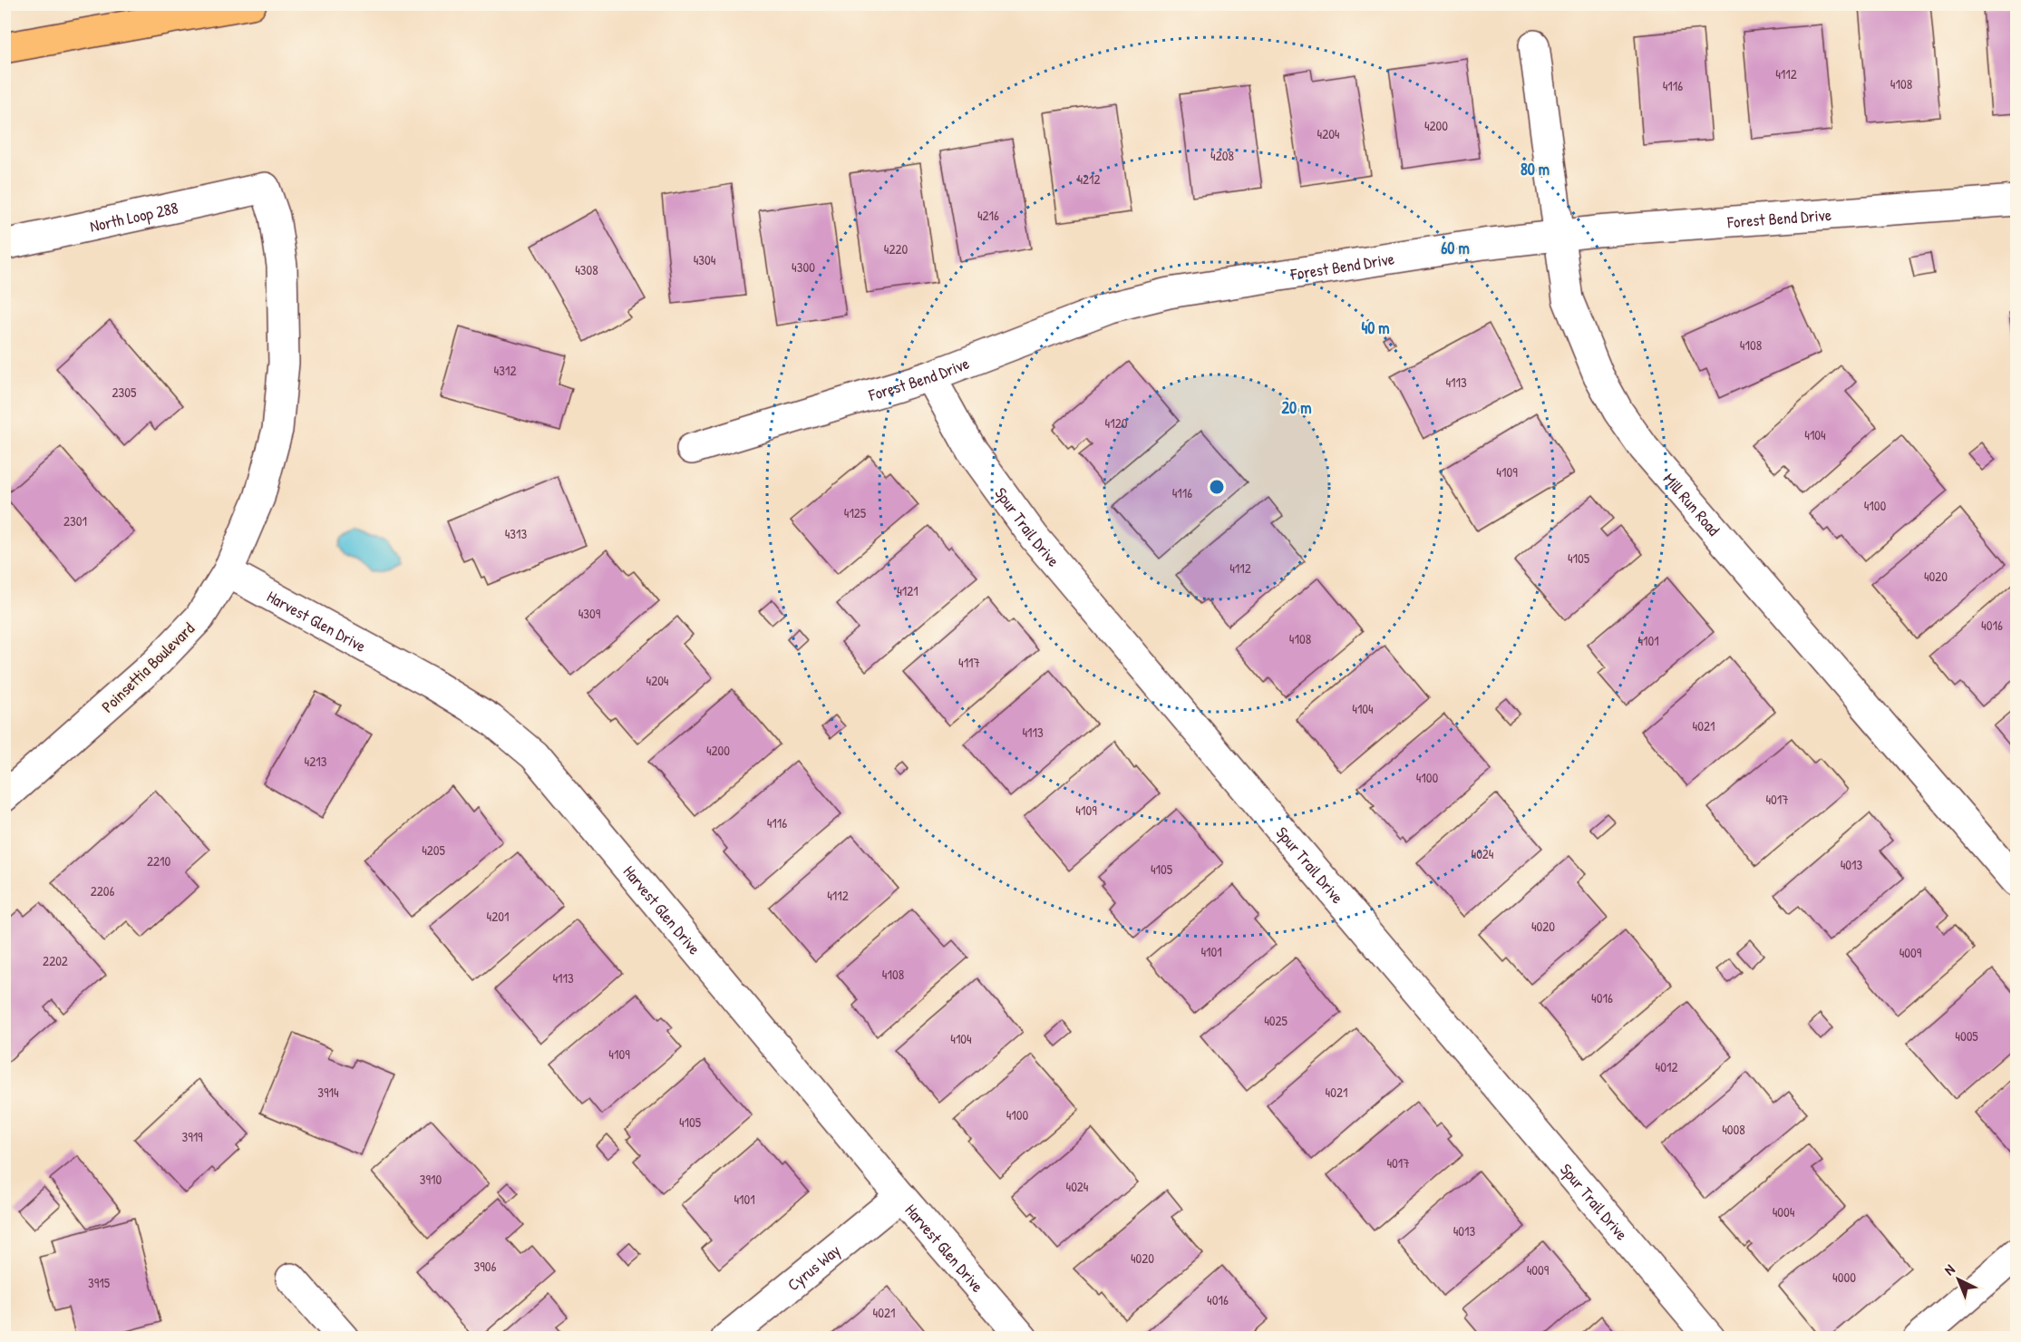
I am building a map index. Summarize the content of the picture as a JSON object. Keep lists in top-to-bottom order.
{
  "streets": {
    "street": [
      "North Loop 288",
      "Forest Bend Drive",
      "Mill Run Road",
      "Spur Trail Drive",
      "Harvest Glen Drive",
      "Poinsettia Boulevard",
      "Cyrus Way"
    ]
  },
  "crossings": [
    ["North Loop 288", "Poinsettia Boulevard"],
    ["Forest Bend Drive", "Mill Run Road"],
    ["Forest Bend Drive", "Spur Trail Drive"],
    ["Harvest Glen Drive", "Poinsettia Boulevard"],
    ["Harvest Glen Drive", "Cyrus Way"]
  ],
  "house_numbers": [
    "4112",
    "4108",
    "4116",
    "4200",
    "4204",
    "4208",
    "4212",
    "4216",
    "4220",
    "4304",
    "4300",
    "4308",
    "4108",
    "4312",
    "4113",
    "2305",
    "4120",
    "4104",
    "4109",
    "4116",
    "4100",
    "4125",
    "2301",
    "4313",
    "4105",
    "4112",
    "4020",
    "4121",
    "4309",
    "4016",
    "4108",
    "4101",
    "4117",
    "4204",
    "4104",
    "4021",
    "4113",
    "4200",
    "4213",
    "4100",
    "4017",
    "4109",
    "4116",
    "4205",
    "4024",
    "2210",
    "4013",
    "4105",
    "2206",
    "4112",
    "4201",
    "4020",
    "4101",
    "4009",
    "2202",
    "4108",
    "4113",
    "4016",
    "4025",
    "4005",
    "4104",
    "4109",
    "4012",
    "3914",
    "4021",
    "4100",
    "4105",
    "4008",
    "3919",
    "4017",
    "3910",
    "4024",
    "4101",
    "4004",
    "4013",
    "4020",
    "3906",
    "4009",
    "4000",
    "3915",
    "4016",
    "4021"
  ],
  "north": "top left",
  "rings": [
    "80 m",
    "60 m",
    "40 m",
    "20 m"
  ]
}
